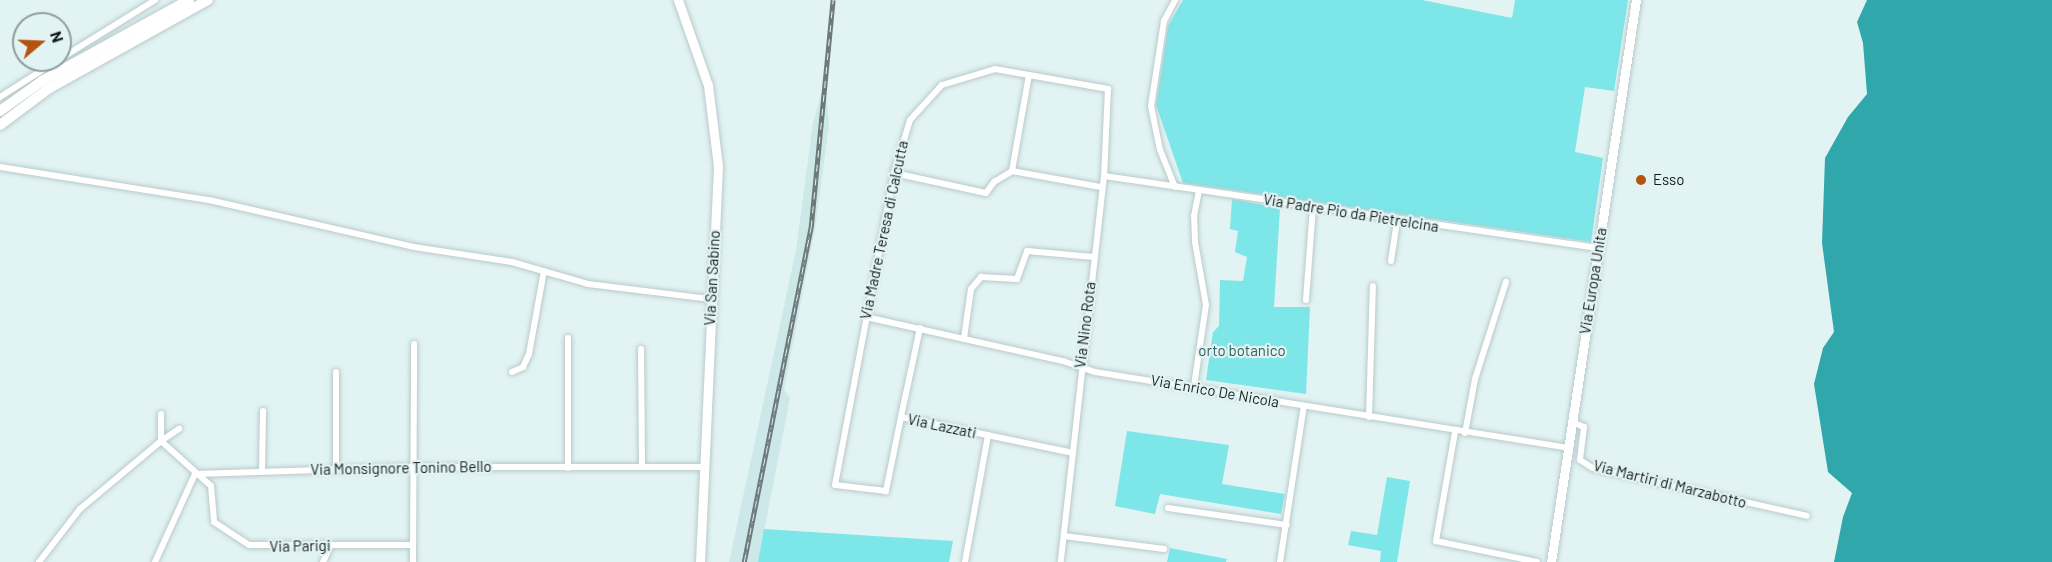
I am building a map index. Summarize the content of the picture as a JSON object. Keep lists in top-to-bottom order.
{
  "streets": {
    "street": [
      "Via Padre Pio da Pietrelcina",
      "Via Madre Teresa di Calcutta",
      "Via San Sabino",
      "Via Europa Unita",
      "Via Nino Rota",
      "Via Enrico De Nicola",
      "Via Lazzati",
      "Via Monsignore Tonino Bello",
      "Via Martiri di Marzabotto",
      "Via Parigi"
    ]
  },
  "crossings": [
    ["Via Padre Pio da Pietrelcina", "Via Europa Unita"],
    ["Via Padre Pio da Pietrelcina", "Via Nino Rota"],
    ["Via Madre Teresa di Calcutta", "Via Nino Rota"],
    ["Via Madre Teresa di Calcutta", "Via Enrico De Nicola"],
    ["Via Madre Teresa di Calcutta", "Via Lazzati"],
    ["Via San Sabino", "Via Monsignore Tonino Bello"],
    ["Via Europa Unita", "Via Enrico De Nicola"],
    ["Via Europa Unita", "Via Martiri di Marzabotto"],
    ["Via Nino Rota", "Via Enrico De Nicola"],
    ["Via Nino Rota", "Via Lazzati"],
    ["Via Enrico De Nicola", "Via Lazzati"],
    ["Via Monsignore Tonino Bello", "Via Parigi"]
  ],
  "parks": ["orto botanico"],
  "places": ["Esso"],
  "north": "right"
}
